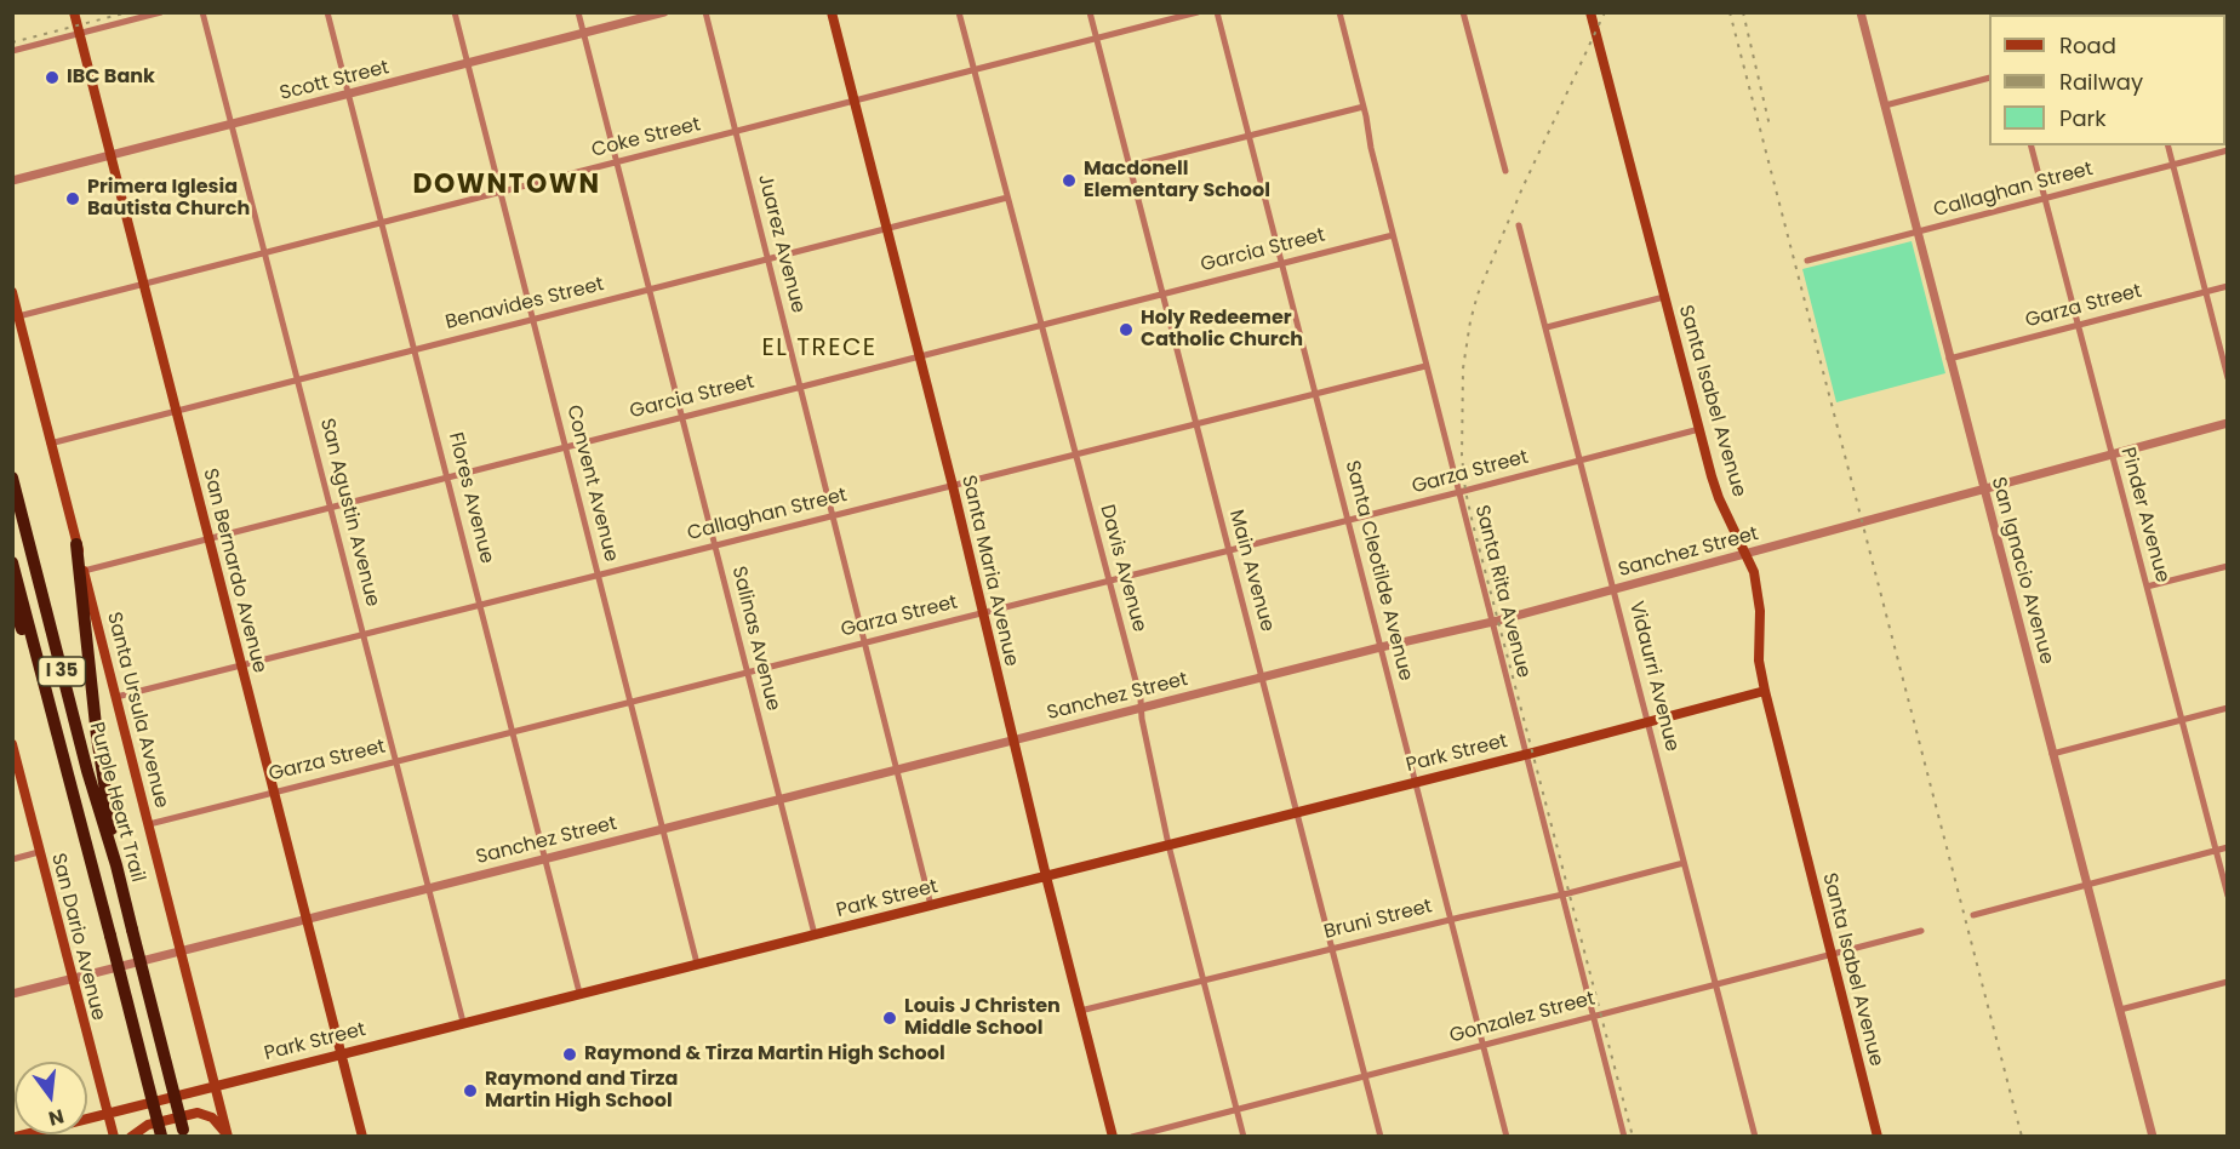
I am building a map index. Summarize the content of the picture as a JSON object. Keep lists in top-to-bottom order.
{
  "streets": {
    "highway": ["I 35", "Purple Heart Trail"],
    "main road": [
      "Santa Isabel Avenue",
      "San Bernardo Avenue",
      "Santa Maria Avenue",
      "Santa Ursula Avenue",
      "Park Street",
      "San Dario Avenue"
    ],
    "street": [
      "Scott Street",
      "Coke Street",
      "Callaghan Street",
      "Juarez Avenue",
      "Garcia Street",
      "Benavides Street",
      "Garza Street",
      "Convent Avenue",
      "Flores Avenue",
      "San Agustin Avenue",
      "Pinder Avenue",
      "Sanchez Street",
      "Davis Avenue",
      "Main Avenue",
      "Santa Cleotilde Avenue",
      "San Ignacio Avenue",
      "Santa Rita Avenue",
      "Salinas Avenue",
      "Vidaurri Avenue",
      "Bruni Street",
      "Gonzalez Street"
    ]
  },
  "crossings": [
    ["Scott Street", "Convent Avenue"],
    ["Scott Street", "Flores Avenue"],
    ["Scott Street", "San Agustin Avenue"],
    ["Scott Street", "San Bernardo Avenue"],
    ["Scott Street", "Salinas Avenue"],
    ["Coke Street", "Juarez Avenue"],
    ["Coke Street", "Convent Avenue"],
    ["Coke Street", "Flores Avenue"],
    ["Coke Street", "San Agustin Avenue"],
    ["Coke Street", "Davis Avenue"],
    ["Coke Street", "San Bernardo Avenue"],
    ["Coke Street", "Santa Maria Avenue"],
    ["Coke Street", "Main Avenue"],
    ["Coke Street", "Salinas Avenue"],
    ["Coke Street", "Santa Ursula Avenue"],
    ["Callaghan Street", "Juarez Avenue"],
    ["Callaghan Street", "Convent Avenue"],
    ["Callaghan Street", "Flores Avenue"],
    ["Callaghan Street", "San Agustin Avenue"],
    ["Callaghan Street", "Pinder Avenue"],
    ["Callaghan Street", "Davis Avenue"],
    ["Callaghan Street", "San Bernardo Avenue"],
    ["Callaghan Street", "Santa Maria Avenue"],
    ["Callaghan Street", "Main Avenue"],
    ["Callaghan Street", "Santa Cleotilde Avenue"],
    ["Callaghan Street", "San Ignacio Avenue"],
    ["Callaghan Street", "Santa Rita Avenue"],
    ["Callaghan Street", "Salinas Avenue"],
    ["Callaghan Street", "Santa Ursula Avenue"],
    ["Juarez Avenue", "Garcia Street"],
    ["Juarez Avenue", "Benavides Street"],
    ["Juarez Avenue", "Garza Street"],
    ["Juarez Avenue", "Sanchez Street"],
    ["Juarez Avenue", "Park Street"],
    ["Garcia Street", "Convent Avenue"],
    ["Garcia Street", "Flores Avenue"],
    ["Garcia Street", "San Agustin Avenue"],
    ["Garcia Street", "Davis Avenue"],
    ["Garcia Street", "San Bernardo Avenue"],
    ["Garcia Street", "Santa Maria Avenue"],
    ["Garcia Street", "Main Avenue"],
    ["Garcia Street", "Santa Cleotilde Avenue"],
    ["Garcia Street", "Santa Rita Avenue"],
    ["Garcia Street", "Salinas Avenue"],
    ["Garcia Street", "Santa Ursula Avenue"],
    ["Benavides Street", "Convent Avenue"],
    ["Benavides Street", "Flores Avenue"],
    ["Benavides Street", "San Agustin Avenue"],
    ["Benavides Street", "Davis Avenue"],
    ["Benavides Street", "San Bernardo Avenue"],
    ["Benavides Street", "Santa Maria Avenue"],
    ["Benavides Street", "Salinas Avenue"],
    ["Benavides Street", "Santa Ursula Avenue"],
    ["Garza Street", "Santa Isabel Avenue"],
    ["Garza Street", "Convent Avenue"],
    ["Garza Street", "Flores Avenue"],
    ["Garza Street", "San Agustin Avenue"],
    ["Garza Street", "Pinder Avenue"],
    ["Garza Street", "Davis Avenue"],
    ["Garza Street", "San Bernardo Avenue"],
    ["Garza Street", "Santa Maria Avenue"],
    ["Garza Street", "Main Avenue"],
    ["Garza Street", "Santa Cleotilde Avenue"],
    ["Garza Street", "San Ignacio Avenue"],
    ["Garza Street", "Santa Rita Avenue"],
    ["Garza Street", "Salinas Avenue"],
    ["Garza Street", "Vidaurri Avenue"],
    ["Garza Street", "Santa Ursula Avenue"],
    ["Santa Isabel Avenue", "Sanchez Street"],
    ["Santa Isabel Avenue", "Park Street"],
    ["Santa Isabel Avenue", "Gonzalez Street"],
    ["Convent Avenue", "Sanchez Street"],
    ["Convent Avenue", "Park Street"],
    ["Flores Avenue", "Sanchez Street"],
    ["Flores Avenue", "Park Street"],
    ["San Agustin Avenue", "Sanchez Street"],
    ["San Agustin Avenue", "Park Street"],
    ["Pinder Avenue", "Sanchez Street"],
    ["Sanchez Street", "Davis Avenue"],
    ["Sanchez Street", "San Bernardo Avenue"],
    ["Sanchez Street", "Santa Maria Avenue"],
    ["Sanchez Street", "Main Avenue"],
    ["Sanchez Street", "Santa Cleotilde Avenue"],
    ["Sanchez Street", "San Ignacio Avenue"],
    ["Sanchez Street", "Santa Rita Avenue"],
    ["Sanchez Street", "Salinas Avenue"],
    ["Sanchez Street", "Vidaurri Avenue"],
    ["Sanchez Street", "Santa Ursula Avenue"],
    ["Sanchez Street", "San Dario Avenue"],
    ["Davis Avenue", "Park Street"],
    ["Davis Avenue", "Bruni Street"],
    ["Davis Avenue", "Gonzalez Street"],
    ["San Bernardo Avenue", "Park Street"],
    ["Santa Maria Avenue", "Park Street"],
    ["Santa Maria Avenue", "Bruni Street"],
    ["Main Avenue", "Park Street"],
    ["Main Avenue", "Bruni Street"],
    ["Main Avenue", "Gonzalez Street"],
    ["Santa Cleotilde Avenue", "Park Street"],
    ["Santa Cleotilde Avenue", "Bruni Street"],
    ["Santa Cleotilde Avenue", "Gonzalez Street"],
    ["Santa Rita Avenue", "Park Street"],
    ["Santa Rita Avenue", "Bruni Street"],
    ["Santa Rita Avenue", "Gonzalez Street"],
    ["Salinas Avenue", "Park Street"],
    ["Vidaurri Avenue", "Park Street"],
    ["Vidaurri Avenue", "Bruni Street"],
    ["Vidaurri Avenue", "Gonzalez Street"],
    ["Santa Ursula Avenue", "Park Street"],
    ["Park Street", "San Dario Avenue"]
  ],
  "districts": ["DOWNTOWN", "EL TRECE"],
  "places": [
    "IBC Bank",
    "Macdonell Elementary School",
    "Primera Iglesia Bautista Church",
    "Holy Redeemer Catholic Church",
    "Louis J Christen Middle School",
    "Raymond & Tirza Martin High School",
    "Raymond and Tirza Martin High School"
  ],
  "legend": ["Road", "Railway", "Park"],
  "north": "bottom"
}
